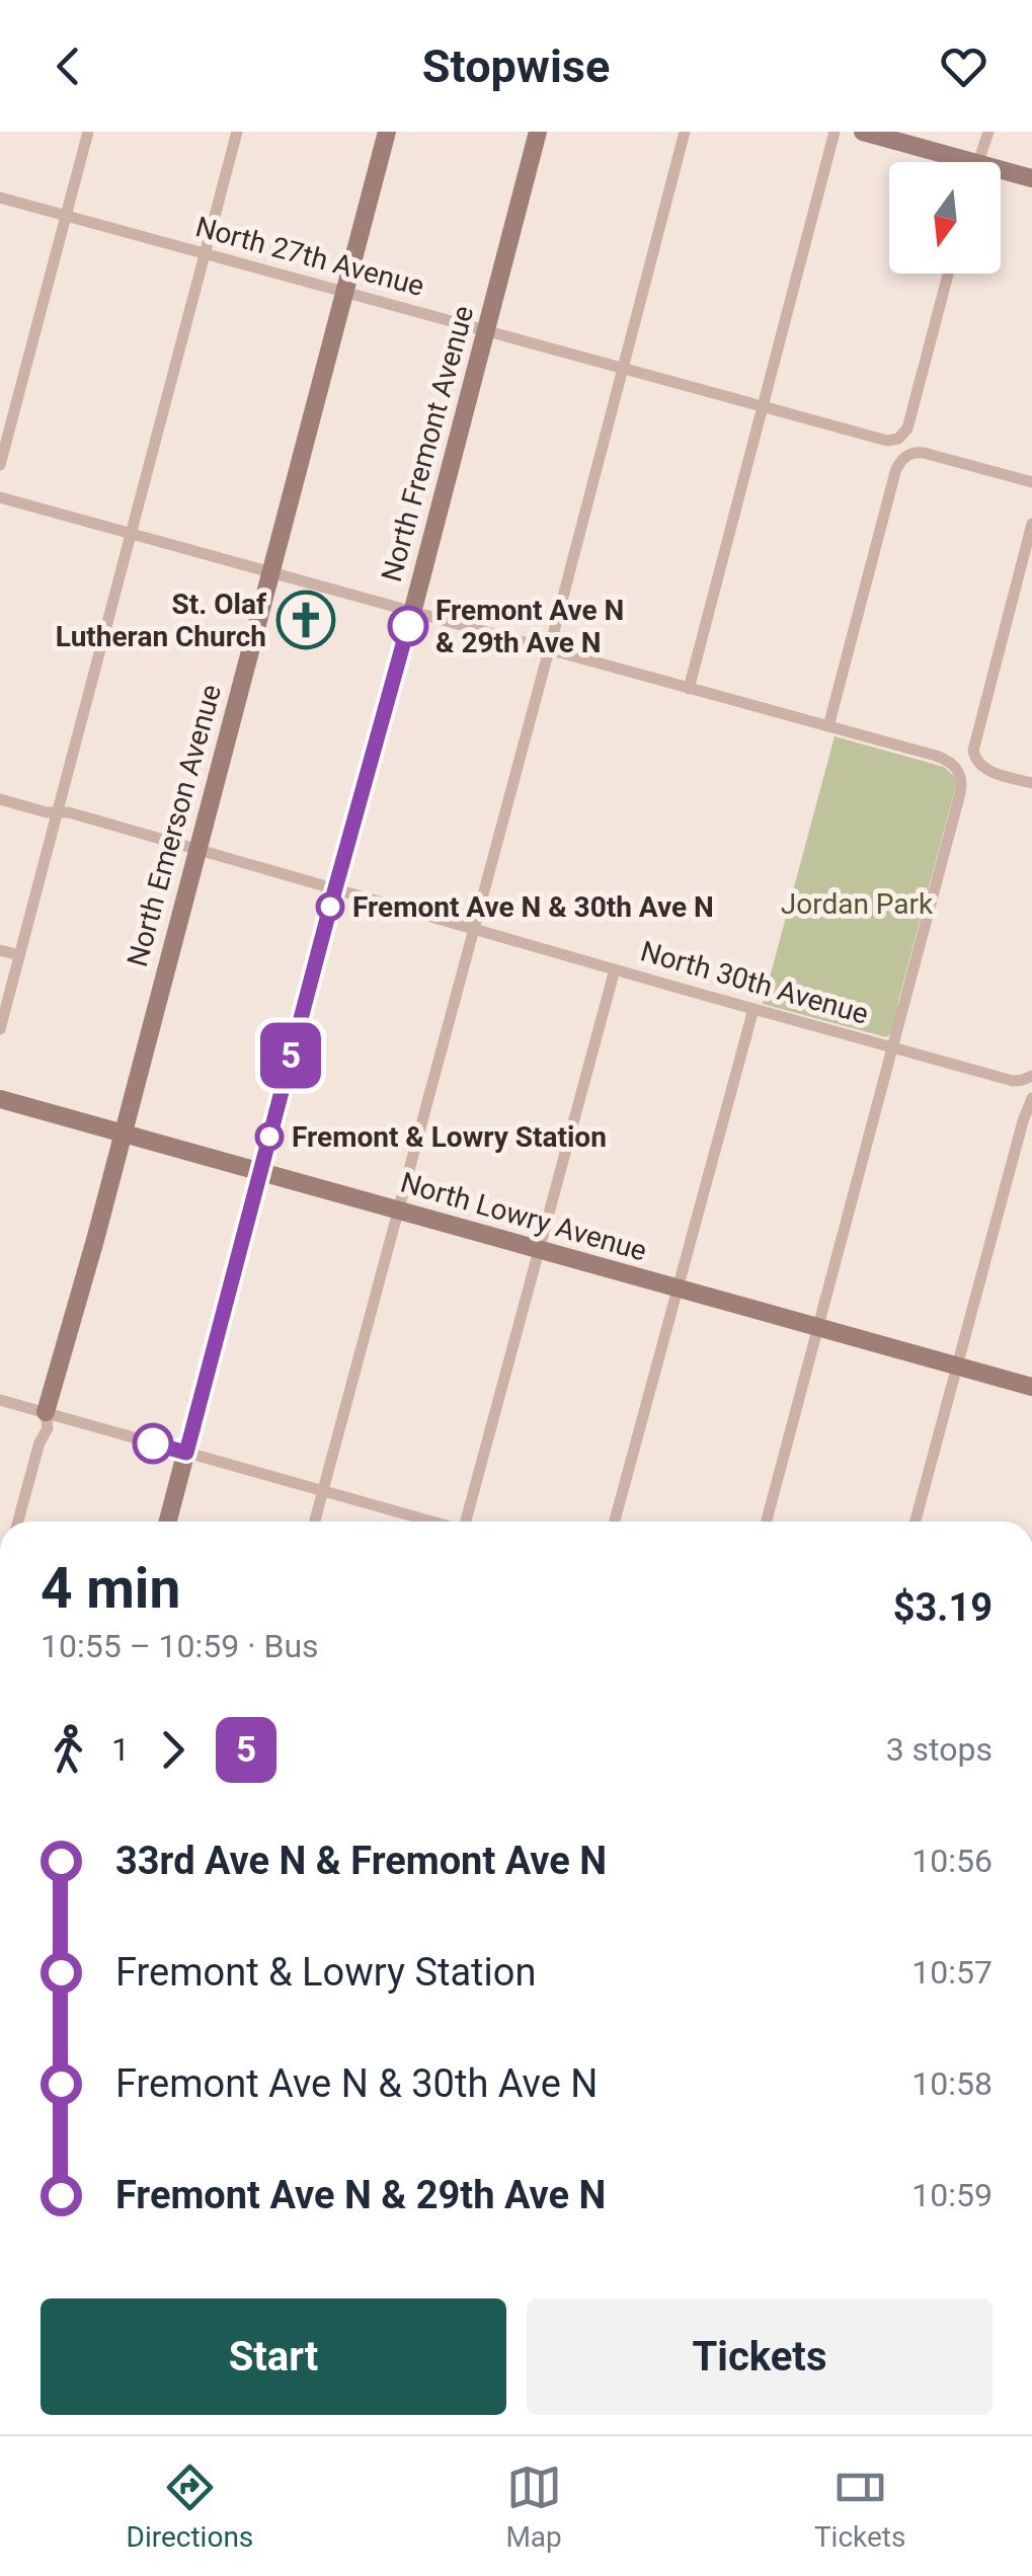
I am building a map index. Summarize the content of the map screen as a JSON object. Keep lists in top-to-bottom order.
{
  "streets": {
    "street": [
      "North 27th Avenue",
      "North Fremont Avenue",
      "North Emerson Avenue",
      "North 30th Avenue",
      "North Lowry Avenue"
    ]
  },
  "crossings": [
    ["North 27th Avenue", "North Fremont Avenue"],
    ["North 27th Avenue", "North Emerson Avenue"],
    ["North Fremont Avenue", "North 30th Avenue"],
    ["North Fremont Avenue", "North Lowry Avenue"],
    ["North Emerson Avenue", "North 30th Avenue"],
    ["North Emerson Avenue", "North Lowry Avenue"]
  ],
  "parks": ["Jordan Park"],
  "places": {
    "church": ["St. Olaf Lutheran Church"],
    "other": ["Fremont Ave N & 29th Ave N", "Fremont Ave N & 30th Ave N", "Fremont & Lowry Station"]
  },
  "lines": ["bus line 5"],
  "north": "bottom",
  "page": {
    "header": "Stopwise",
    "on_map": "5",
    "heading": ["4 min", "10:55 – 10:59 · Bus", "$3.19"],
    "legs": ["1", "5", "3 stops"],
    "list": [
      {
        "name": "33rd Ave N & Fremont Ave N",
        "value": "10:56"
      },
      {
        "name": "Fremont & Lowry Station",
        "value": "10:57"
      },
      {
        "name": "Fremont Ave N & 30th Ave N",
        "value": "10:58"
      },
      {
        "name": "Fremont Ave N & 29th Ave N",
        "value": "10:59"
      }
    ],
    "buttons": ["Start", "Tickets"],
    "tabs": ["Directions", "Map", "Tickets"]
  }
}
